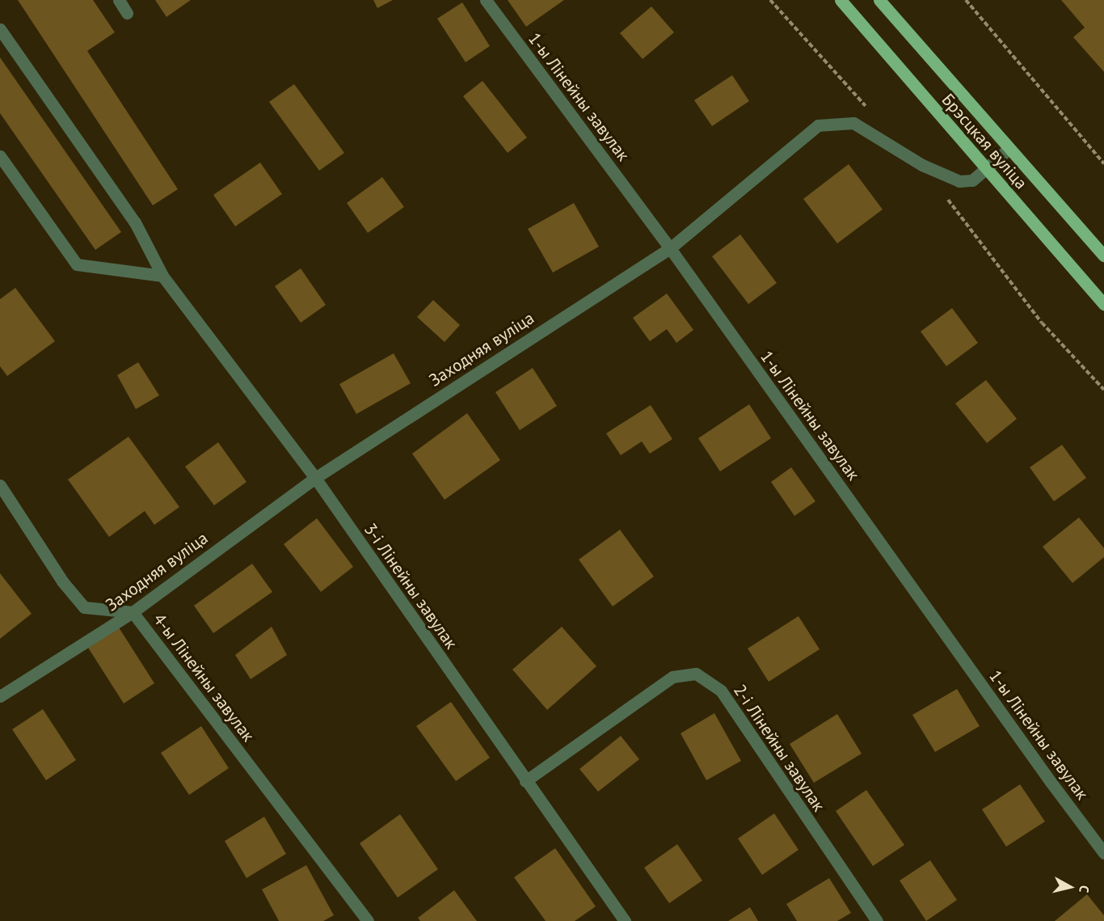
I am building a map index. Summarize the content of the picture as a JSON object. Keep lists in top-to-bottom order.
{
  "streets": {
    "main road": ["Брэсцкая вуліца"],
    "street": [
      "1-ы Лінейны завулак",
      "Заходняя вуліца",
      "3-і Лінейны завулак",
      "4-ы Лінейны завулак",
      "2-і Лінейны завулак"
    ]
  },
  "crossings": [
    ["1-ы Лінейны завулак", "Заходняя вуліца"],
    ["Брэсцкая вуліца", "Заходняя вуліца"],
    ["Заходняя вуліца", "3-і Лінейны завулак"],
    ["Заходняя вуліца", "4-ы Лінейны завулак"],
    ["3-і Лінейны завулак", "2-і Лінейны завулак"]
  ],
  "north": "right"
}
